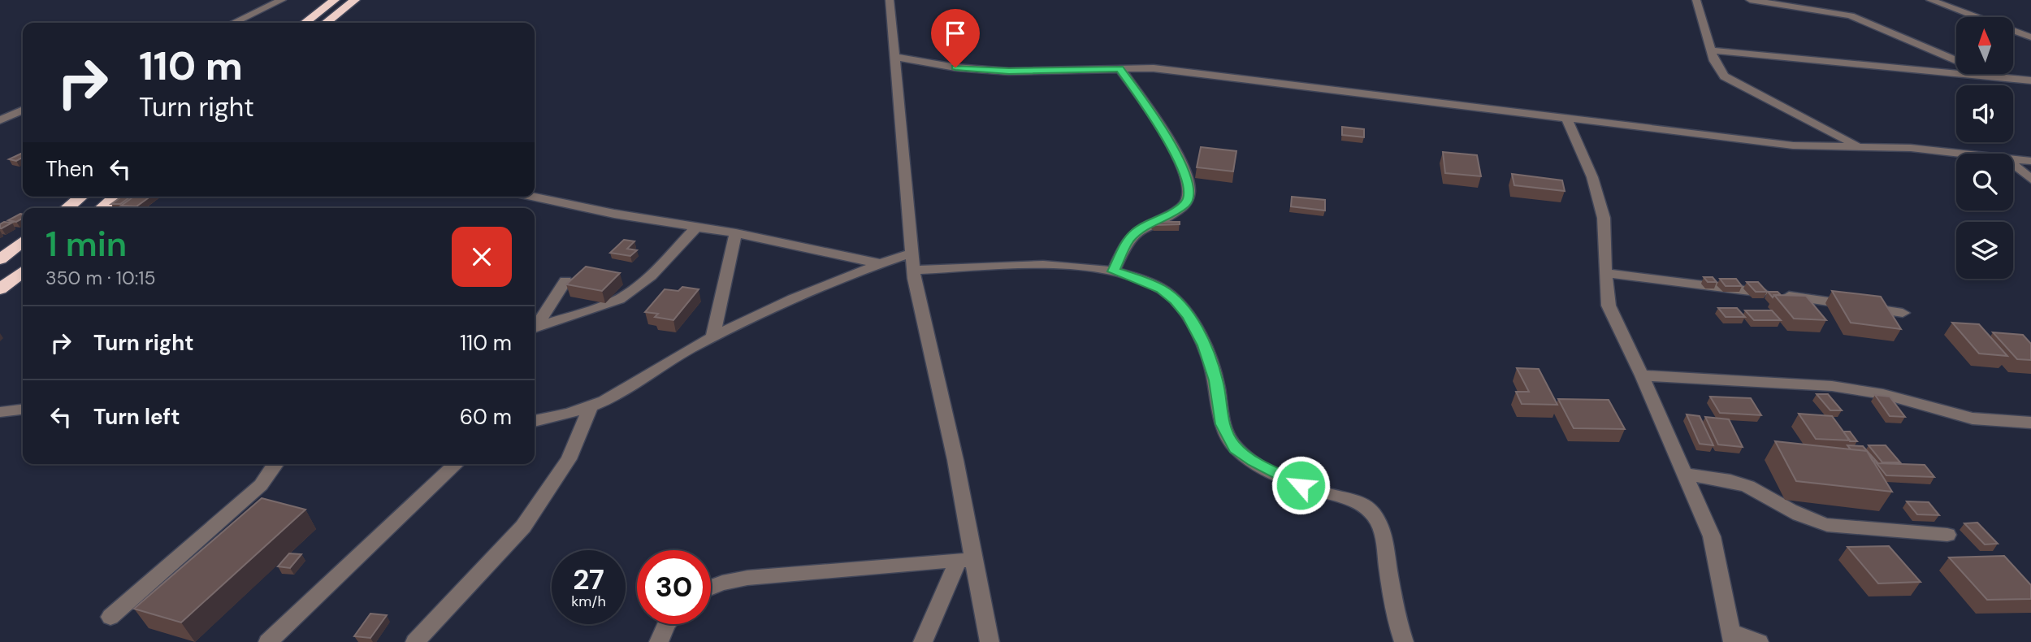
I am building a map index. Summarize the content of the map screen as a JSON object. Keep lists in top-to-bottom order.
{
  "north": "top",
  "page": {
    "turn": ["110 m", "Turn right"],
    "then": "Then",
    "heading": ["1 min", "350 m · 10:15"],
    "list": [
      {
        "name": "Turn right",
        "value": "110 m"
      },
      {
        "name": "Turn left",
        "value": "60 m"
      }
    ],
    "speed": "27 km/h",
    "limit": "30"
  }
}
